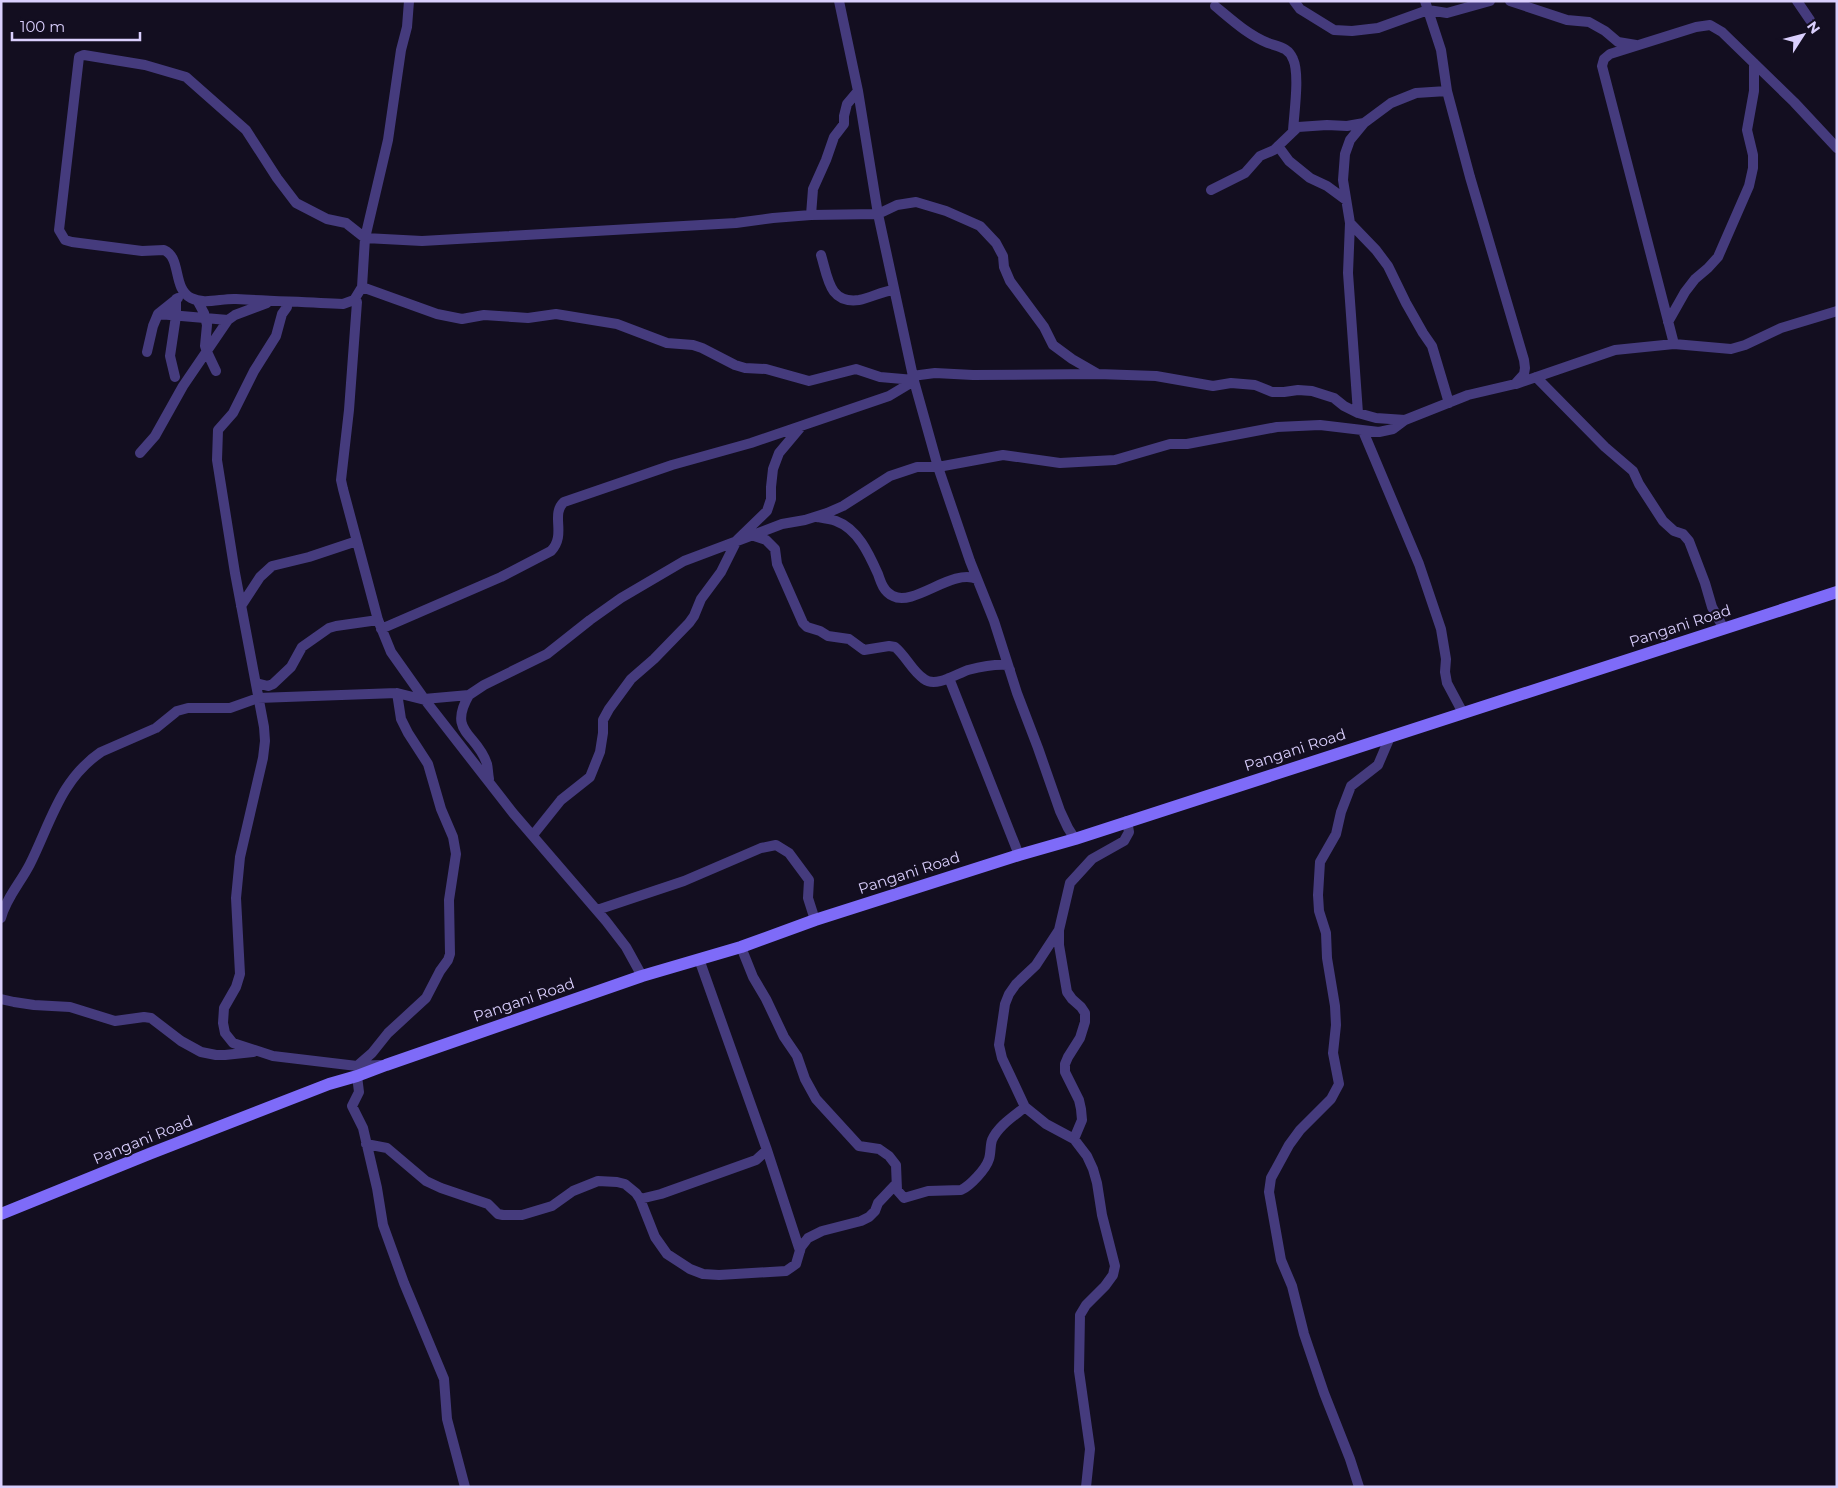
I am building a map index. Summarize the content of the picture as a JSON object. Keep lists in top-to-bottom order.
{
  "streets": {
    "main road": ["Pangani Road"]
  },
  "scale_bar": "100 m",
  "north": "top right"
}
